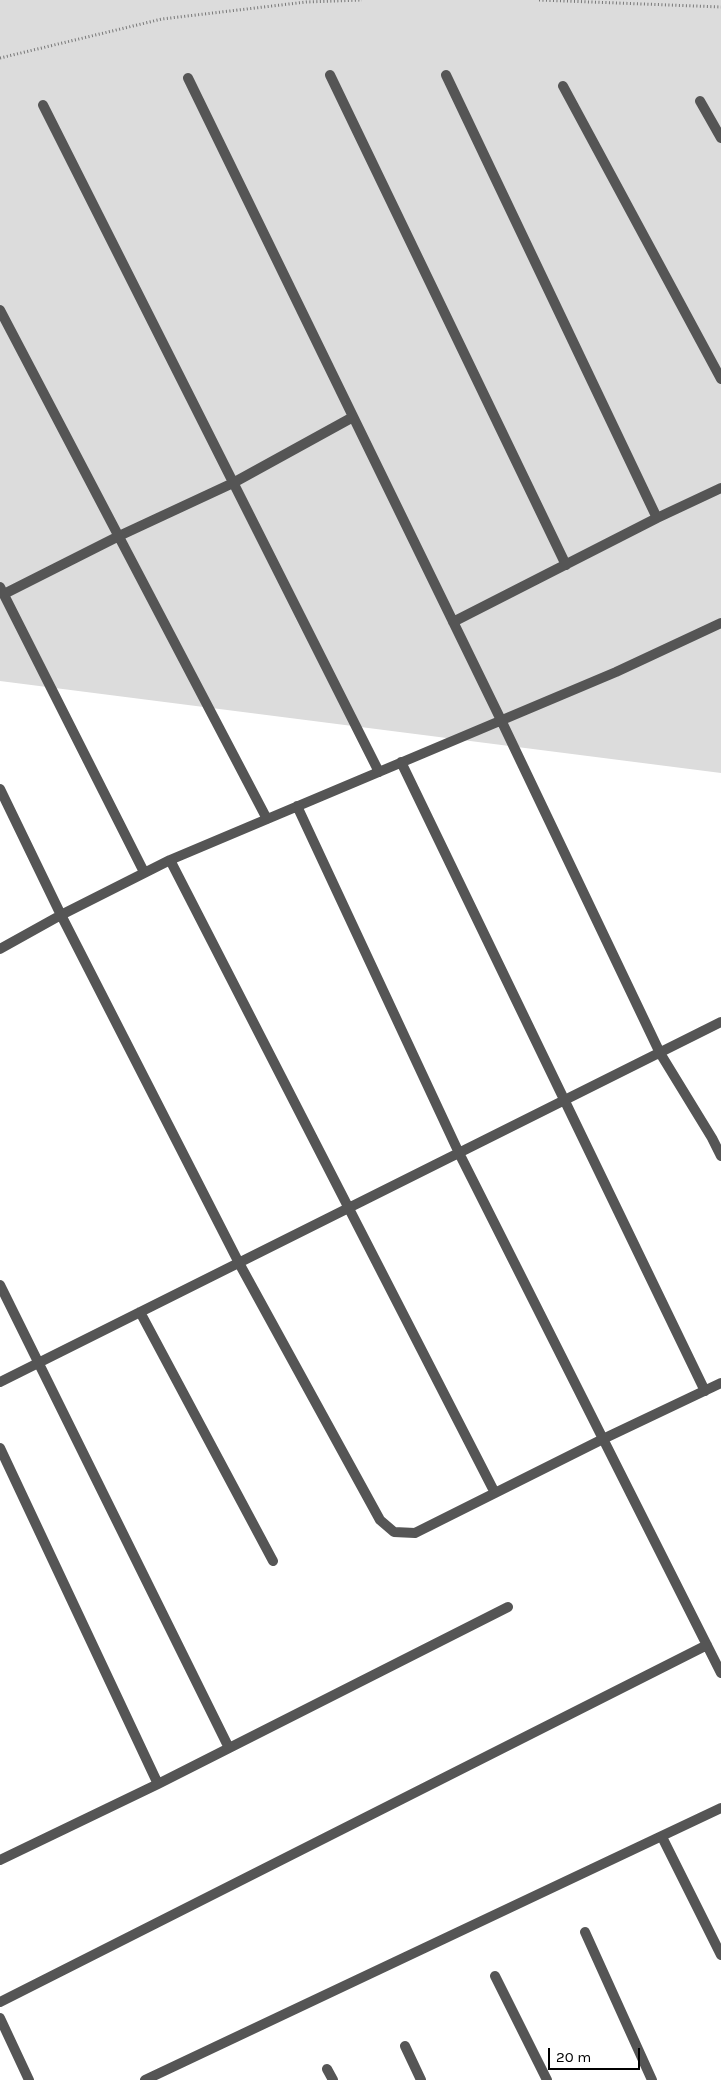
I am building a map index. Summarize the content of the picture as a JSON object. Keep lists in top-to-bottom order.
{
  "scale_bar": "20 m"
}
